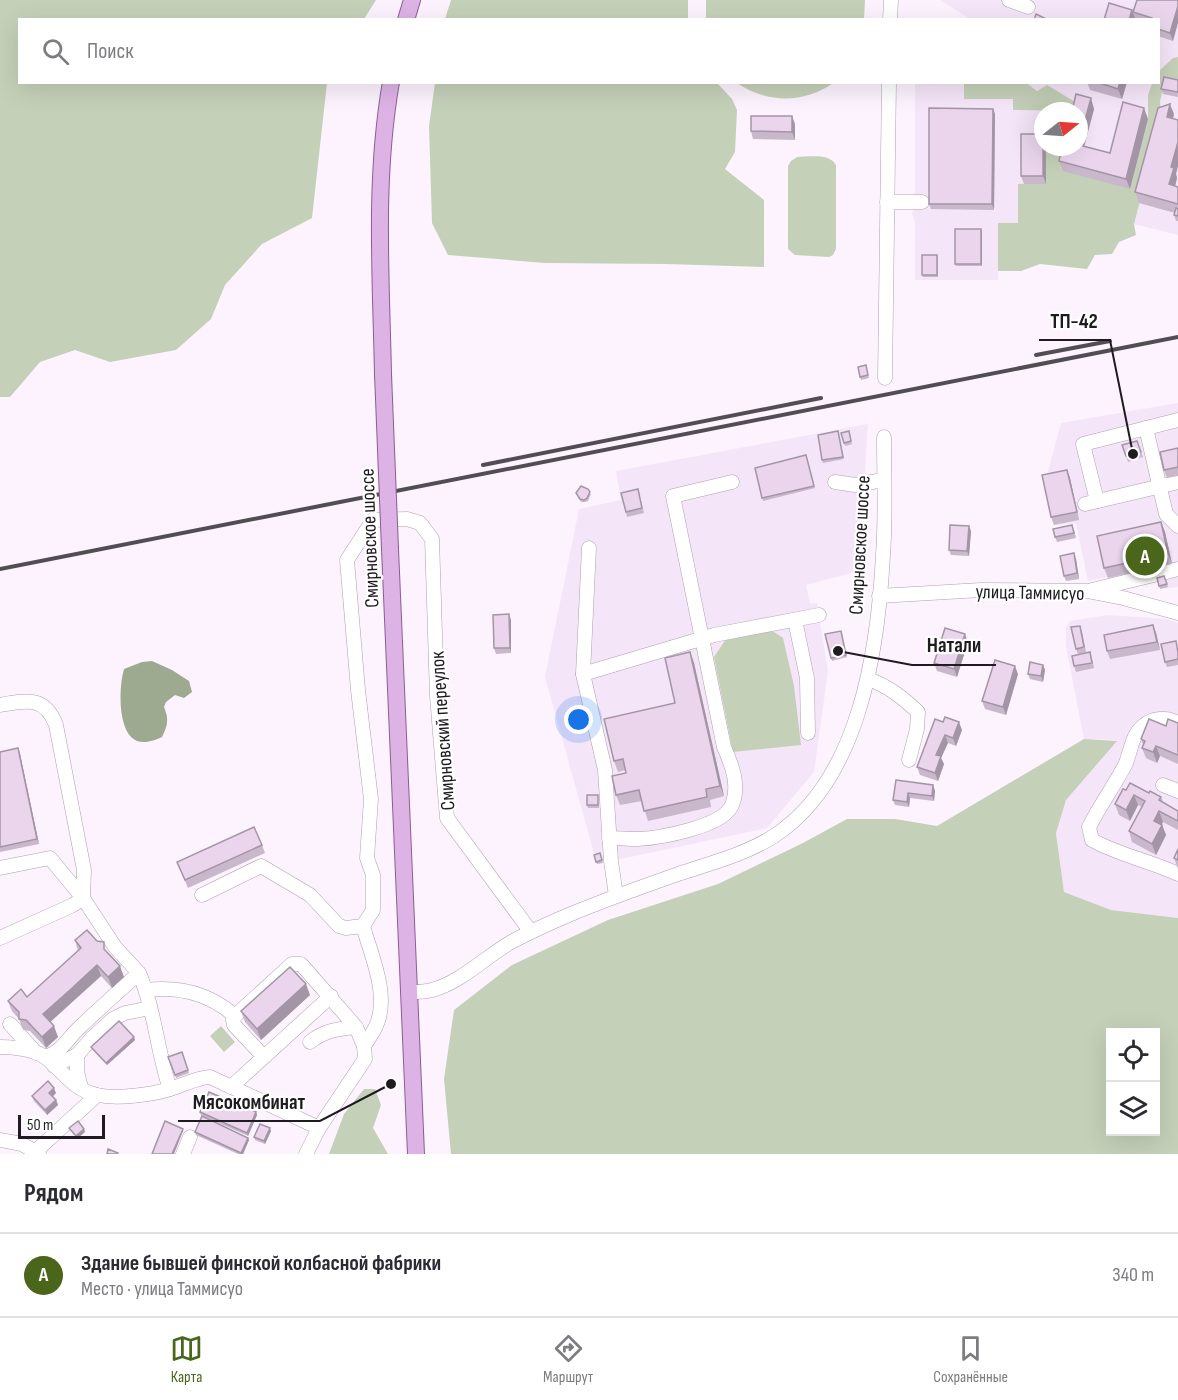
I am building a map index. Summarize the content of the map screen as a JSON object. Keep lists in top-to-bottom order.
{
  "streets": {
    "main road": ["Смирновское шоссе"],
    "street": ["улица Таммисуо", "Смирновский переулок"]
  },
  "crossings": [
    ["Смирновское шоссе", "улица Таммисуо"],
    ["Смирновское шоссе", "Смирновский переулок"]
  ],
  "places": ["ТП-42", "Натали", "Мясокомбинат"],
  "scale_bar": "50 m",
  "north": "right",
  "page": {
    "search": "Поиск",
    "pins": "A",
    "scale": "50 m",
    "heading": "Рядом",
    "list": [
      {
        "mark": "A",
        "name": "Здание бывшей финской колбасной фабрики",
        "note": "Место · улица Таммисуо",
        "value": "340 m"
      }
    ],
    "nav": ["Карта", "Маршрут", "Сохранённые"]
  }
}
